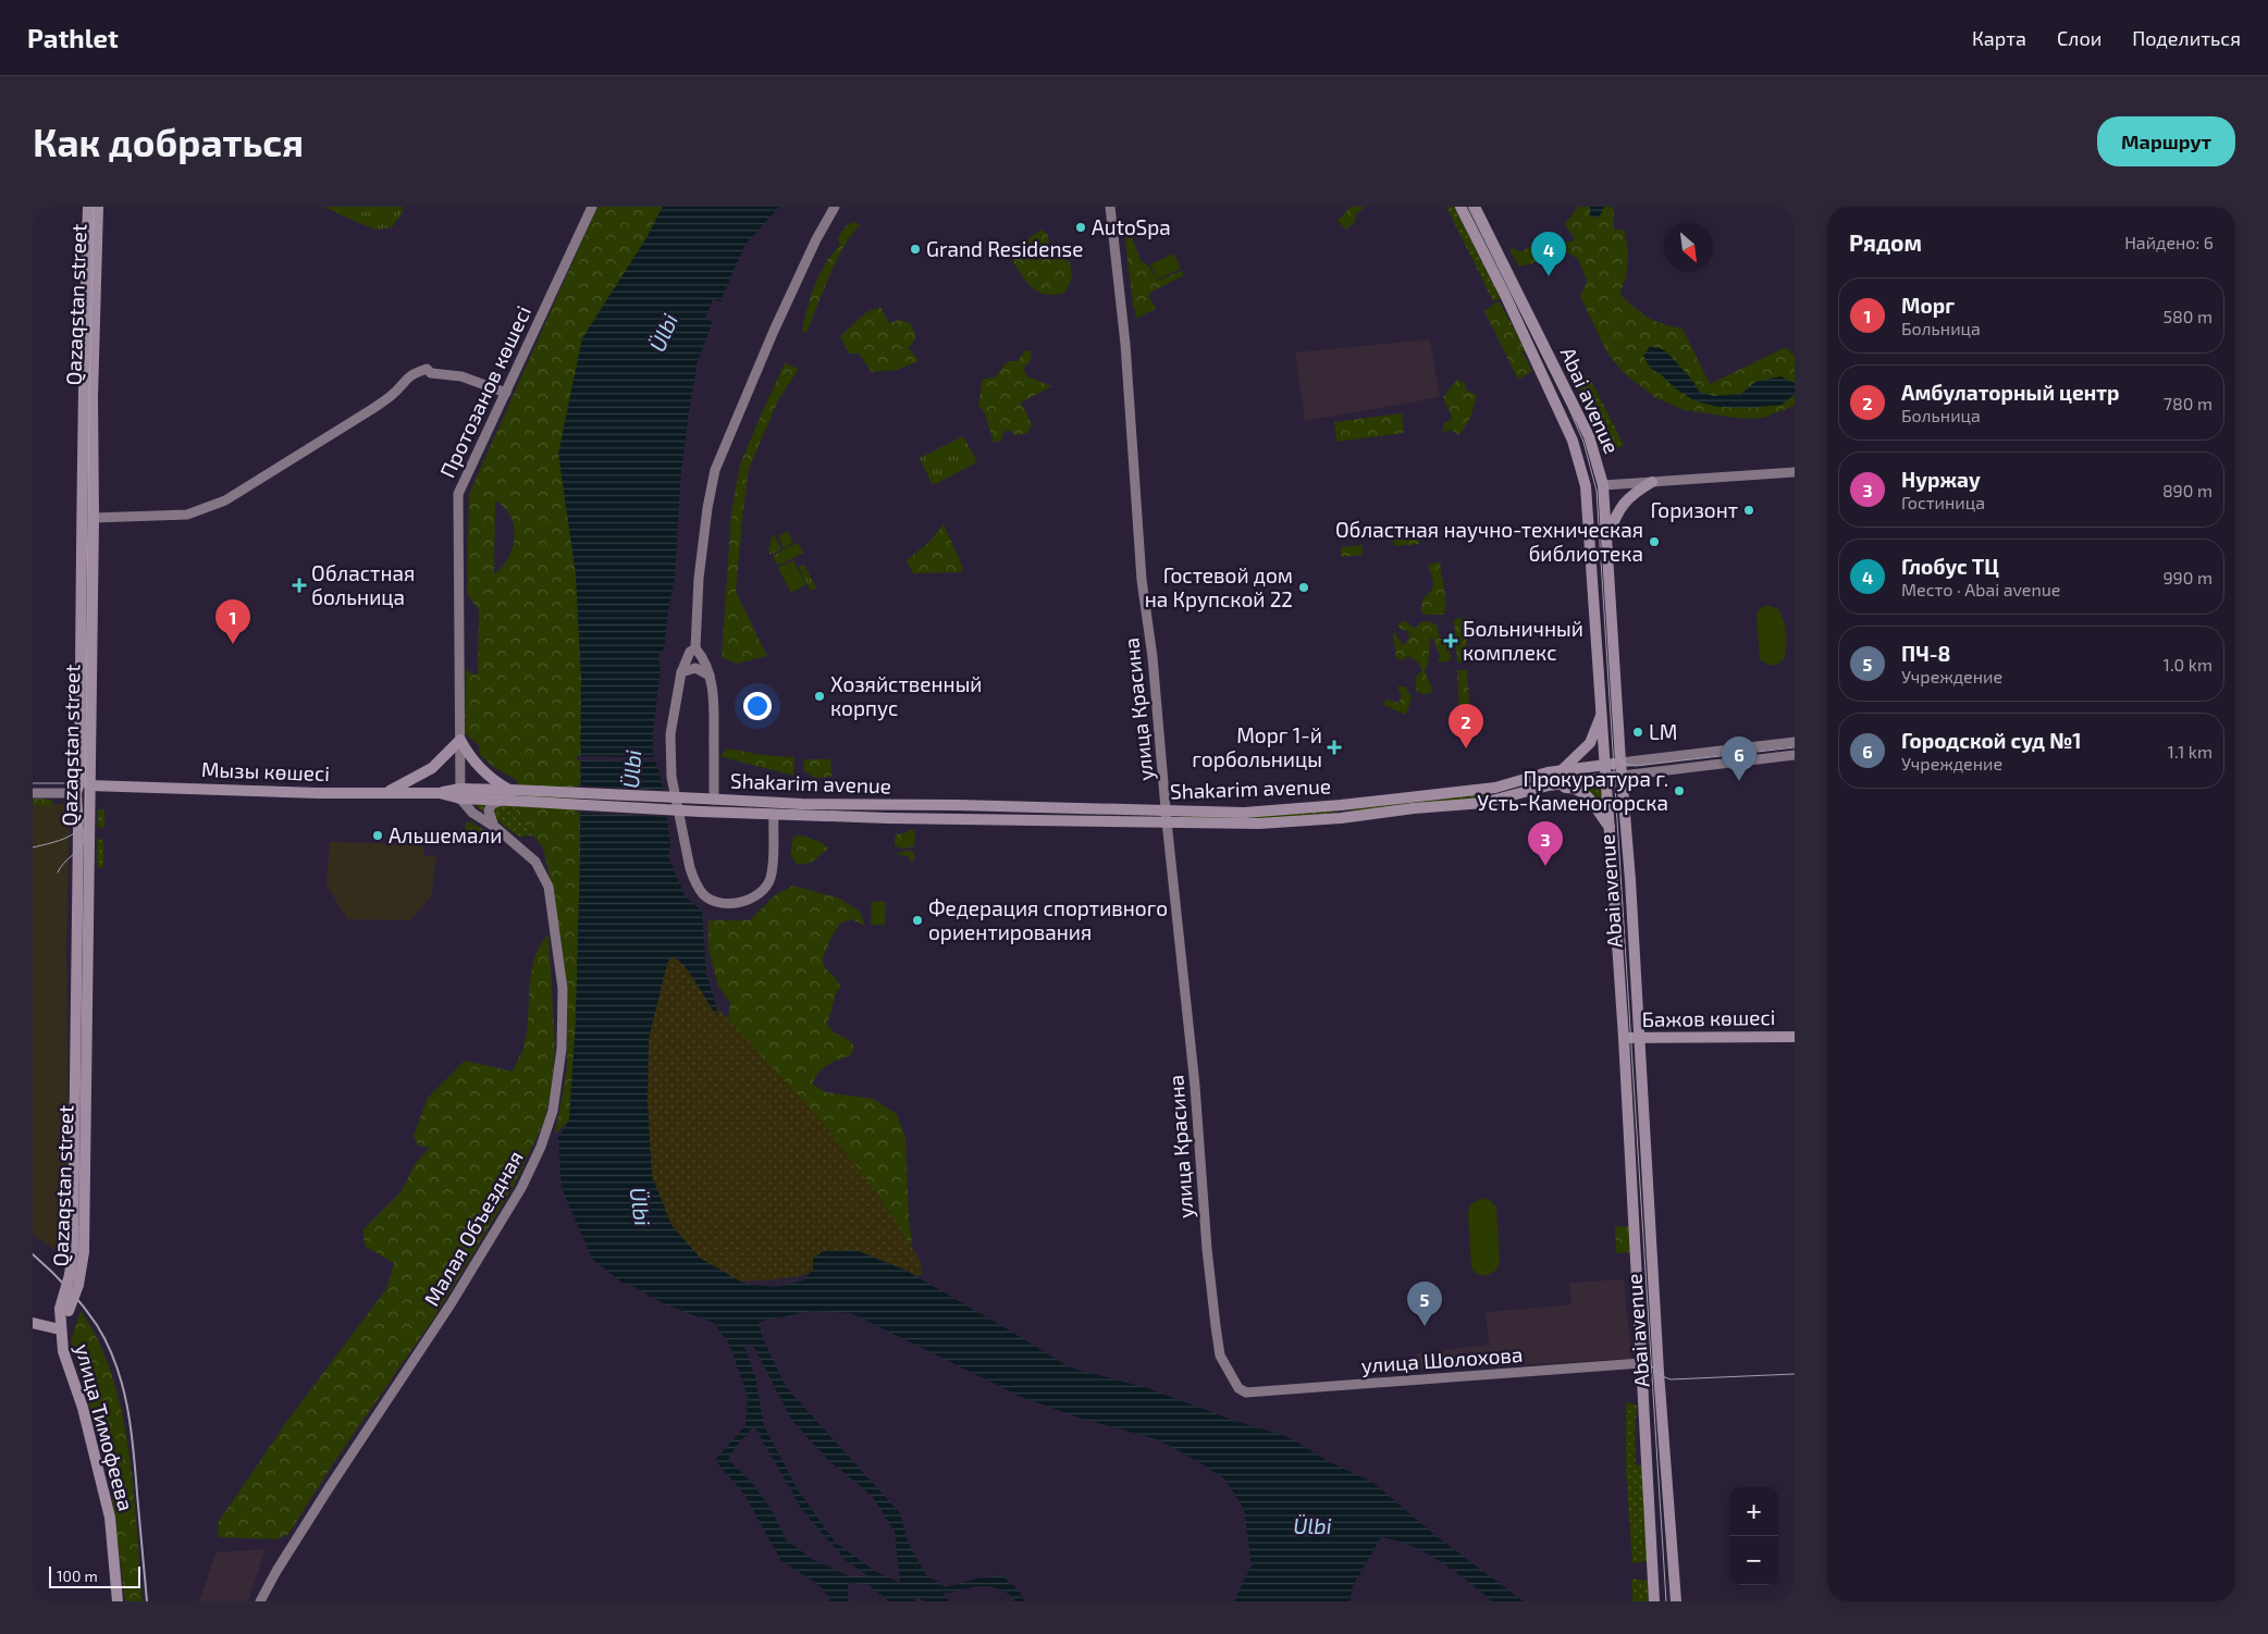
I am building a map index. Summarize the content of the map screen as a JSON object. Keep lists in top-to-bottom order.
{
  "streets": {
    "main road": [
      "Qazaqstan street",
      "Abai avenue",
      "Мызы көшесі",
      "Shakarim avenue",
      "Бажов көшесі",
      "улица Тимофеева"
    ],
    "street": [
      "Протозанов көшесі",
      "улица Красина",
      "Малая Объездная",
      "улица Шолохова"
    ]
  },
  "crossings": [
    ["Qazaqstan street", "Мызы көшесі"],
    ["Qazaqstan street", "улица Тимофеева"],
    ["Протозанов көшесі", "Мызы көшесі"],
    ["Протозанов көшесі", "Малая Объездная"],
    ["Abai avenue", "Shakarim avenue"],
    ["Abai avenue", "Бажов көшесі"],
    ["Abai avenue", "улица Шолохова"],
    ["улица Красина", "Shakarim avenue"],
    ["улица Красина", "улица Шолохова"],
    ["Мызы көшесі", "Shakarim avenue"],
    ["Мызы көшесі", "Малая Объездная"]
  ],
  "water": ["Ülbi"],
  "places": {
    "other": [
      "AutoSpa",
      "Grand Residense",
      "Горизонт",
      "Областная научно-техническая библиотека",
      "Гостевой дом на Крупской 22",
      "Хозяйственный корпус",
      "LM",
      "Прокуратура г. Усть-Каменогорска",
      "Альшемали",
      "Федерация спортивного ориентирования"
    ],
    "health": ["Областная больница", "Больничный комплекс", "Морг 1-й горбольницы"]
  },
  "scale_bar": "100 m",
  "north": "bottom right",
  "page": {
    "header": "Pathlet",
    "nav": ["Карта", "Слои", "Поделиться"],
    "buttons": "Маршрут",
    "title": "Как добраться",
    "heading": ["Рядом", "Найдено: 6"],
    "pins": [
      "4",
      "1",
      "2",
      "6",
      "3",
      "5"
    ],
    "list": [
      {
        "mark": "1",
        "name": "Морг",
        "note": "Больница",
        "value": "580 m"
      },
      {
        "mark": "2",
        "name": "Амбулаторный центр",
        "note": "Больница",
        "value": "780 m"
      },
      {
        "mark": "3",
        "name": "Нуржау",
        "note": "Гостиница",
        "value": "890 m"
      },
      {
        "mark": "4",
        "name": "Глобус ТЦ",
        "note": "Место · Abai avenue",
        "value": "990 m"
      },
      {
        "mark": "5",
        "name": "ПЧ-8",
        "note": "Учреждение",
        "value": "1.0 km"
      },
      {
        "mark": "6",
        "name": "Городской суд №1",
        "note": "Учреждение",
        "value": "1.1 km"
      }
    ],
    "map_buttons": ["+", "−"],
    "scale": "100 m"
  }
}
